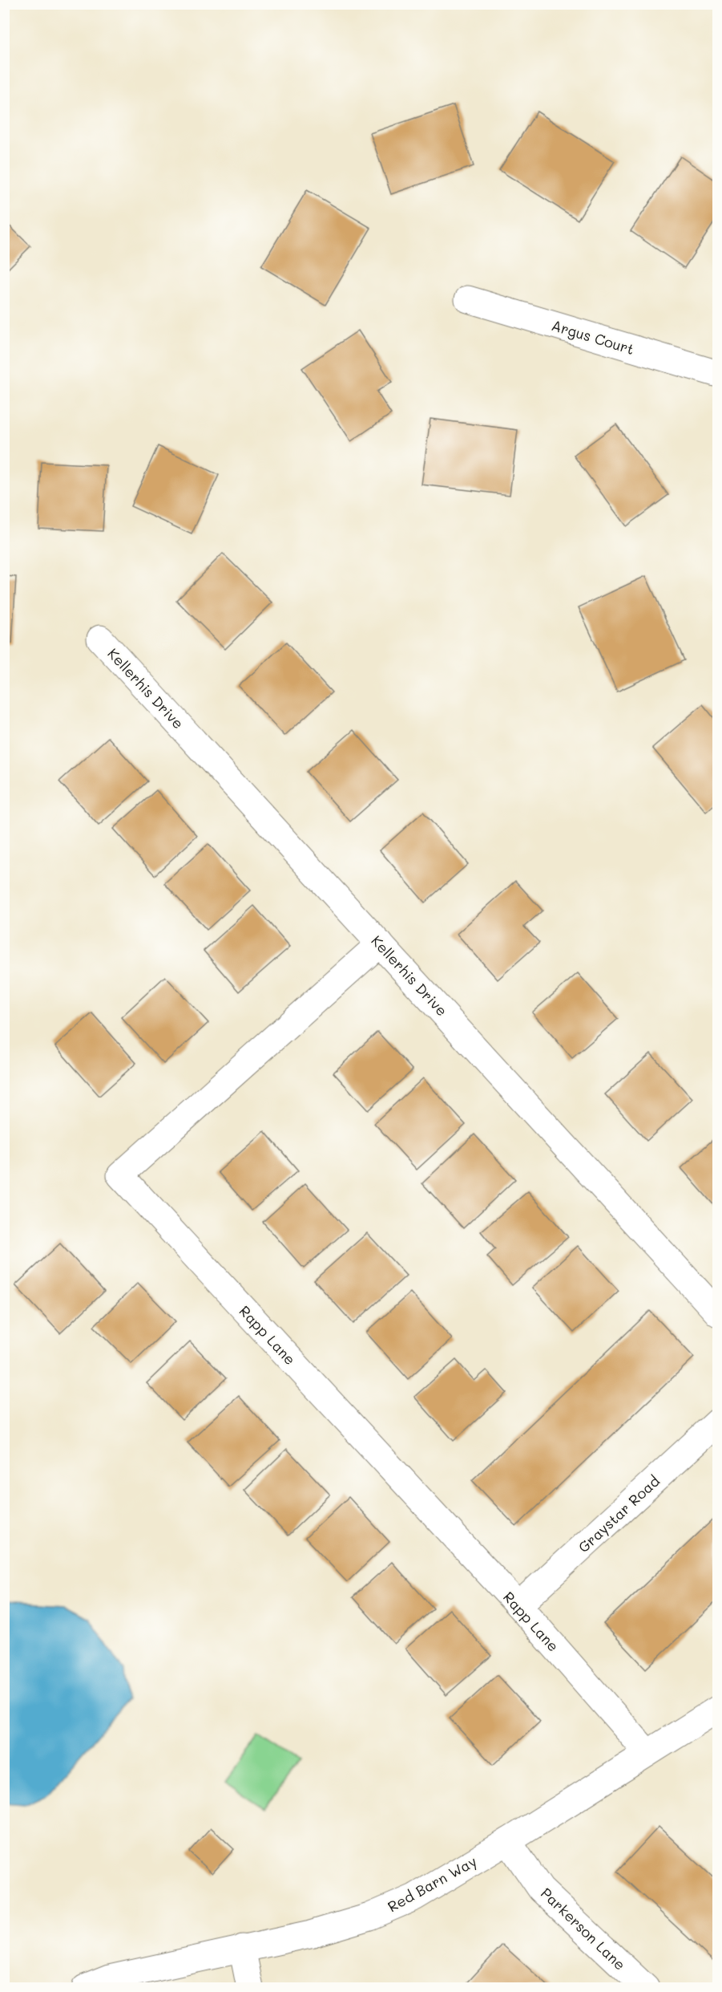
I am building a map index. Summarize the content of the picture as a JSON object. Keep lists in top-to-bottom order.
{
  "streets": {
    "street": [
      "Argus Court",
      "Kellerhis Drive",
      "Rapp Lane",
      "Graystar Road",
      "Red Barn Way",
      "Parkerson Lane"
    ]
  },
  "crossings": [
    ["Kellerhis Drive", "Rapp Lane"],
    ["Rapp Lane", "Graystar Road"],
    ["Rapp Lane", "Red Barn Way"],
    ["Red Barn Way", "Parkerson Lane"]
  ]
}
